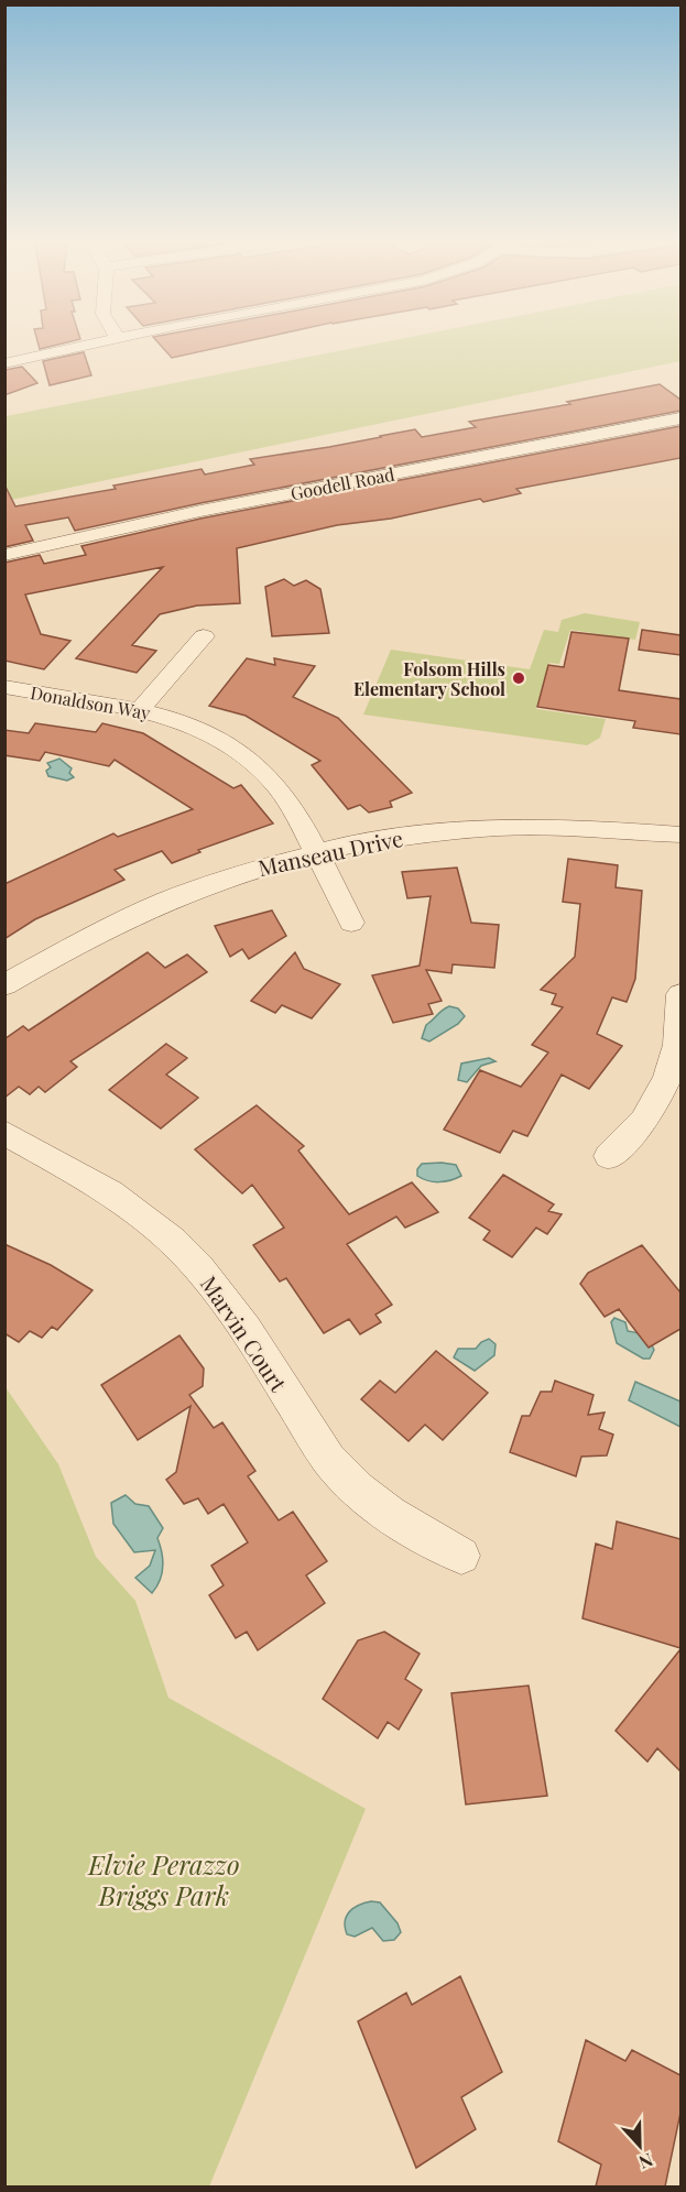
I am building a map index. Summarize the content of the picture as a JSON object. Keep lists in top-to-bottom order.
{
  "streets": {
    "street": [
      "Goodell Road",
      "Donaldson Way",
      "Manseau Drive",
      "Marvin Court"
    ]
  },
  "crossings": [
    ["Donaldson Way", "Manseau Drive"]
  ],
  "parks": ["Elvie Perazzo Briggs Park"],
  "places": ["Folsom Hills Elementary School"],
  "north": "bottom"
}
